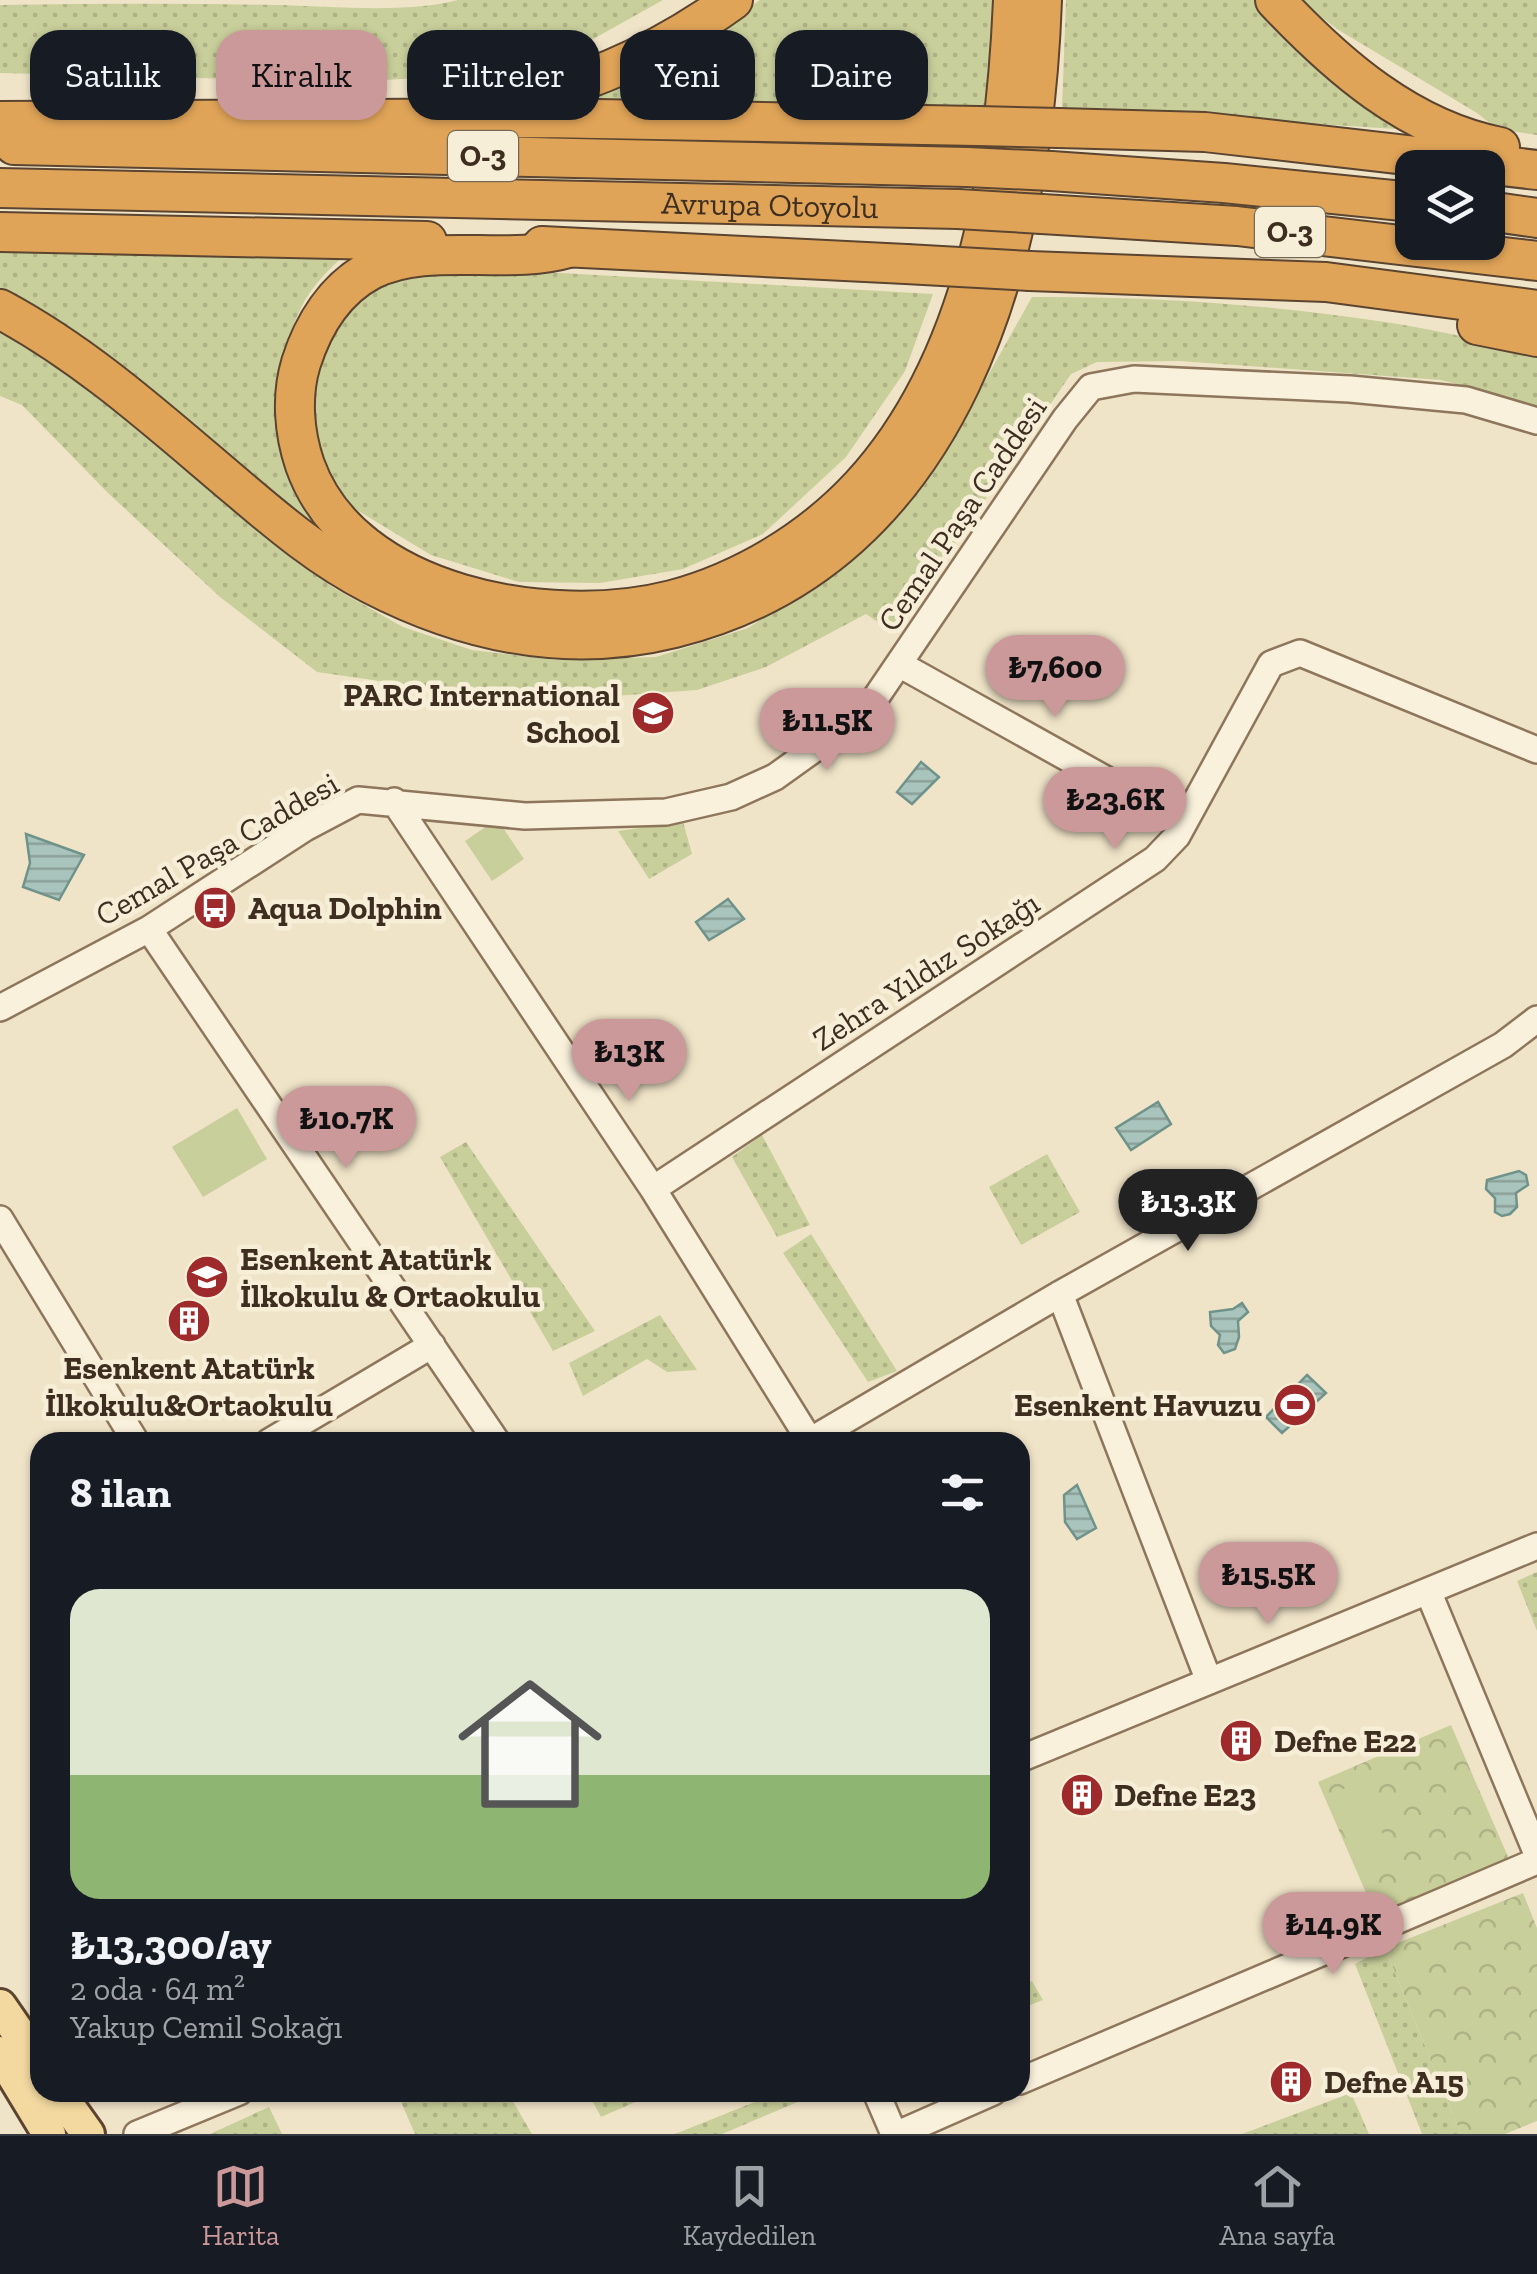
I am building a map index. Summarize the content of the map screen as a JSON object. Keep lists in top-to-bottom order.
{
  "streets": {
    "highway": ["O-3", "Avrupa Otoyolu"],
    "street": ["Cemal Paşa Caddesi", "Zehra Yıldız Sokağı"]
  },
  "places": {
    "school or university": ["PARC International School", "Esenkent Atatürk İlkokulu & Ortaokulu"],
    "bus stop": ["Aqua Dolphin"],
    "building": [
      "Esenkent Atatürk İlkokulu&Ortaokulu",
      "Defne E22",
      "Defne E23",
      "Defne A15"
    ],
    "sports": ["Esenkent Havuzu"]
  },
  "page": {
    "chip": [
      "Satılık",
      "Kiralık",
      "Filtreler",
      "Yeni",
      "Daire"
    ],
    "price": [
      "₺7,600",
      "₺11.5K",
      "₺23.6K",
      "₺13K",
      "₺10.7K",
      "₺13.3K",
      "₺15.5K",
      "₺14.9K"
    ],
    "heading": "8 ilan",
    "list": [
      {
        "name": "₺13,300/ay",
        "note": "2 oda · 64 m² · Yakup Cemil Sokağı"
      }
    ],
    "tabs": ["Harita", "Kaydedilen", "Ana sayfa"]
  }
}
